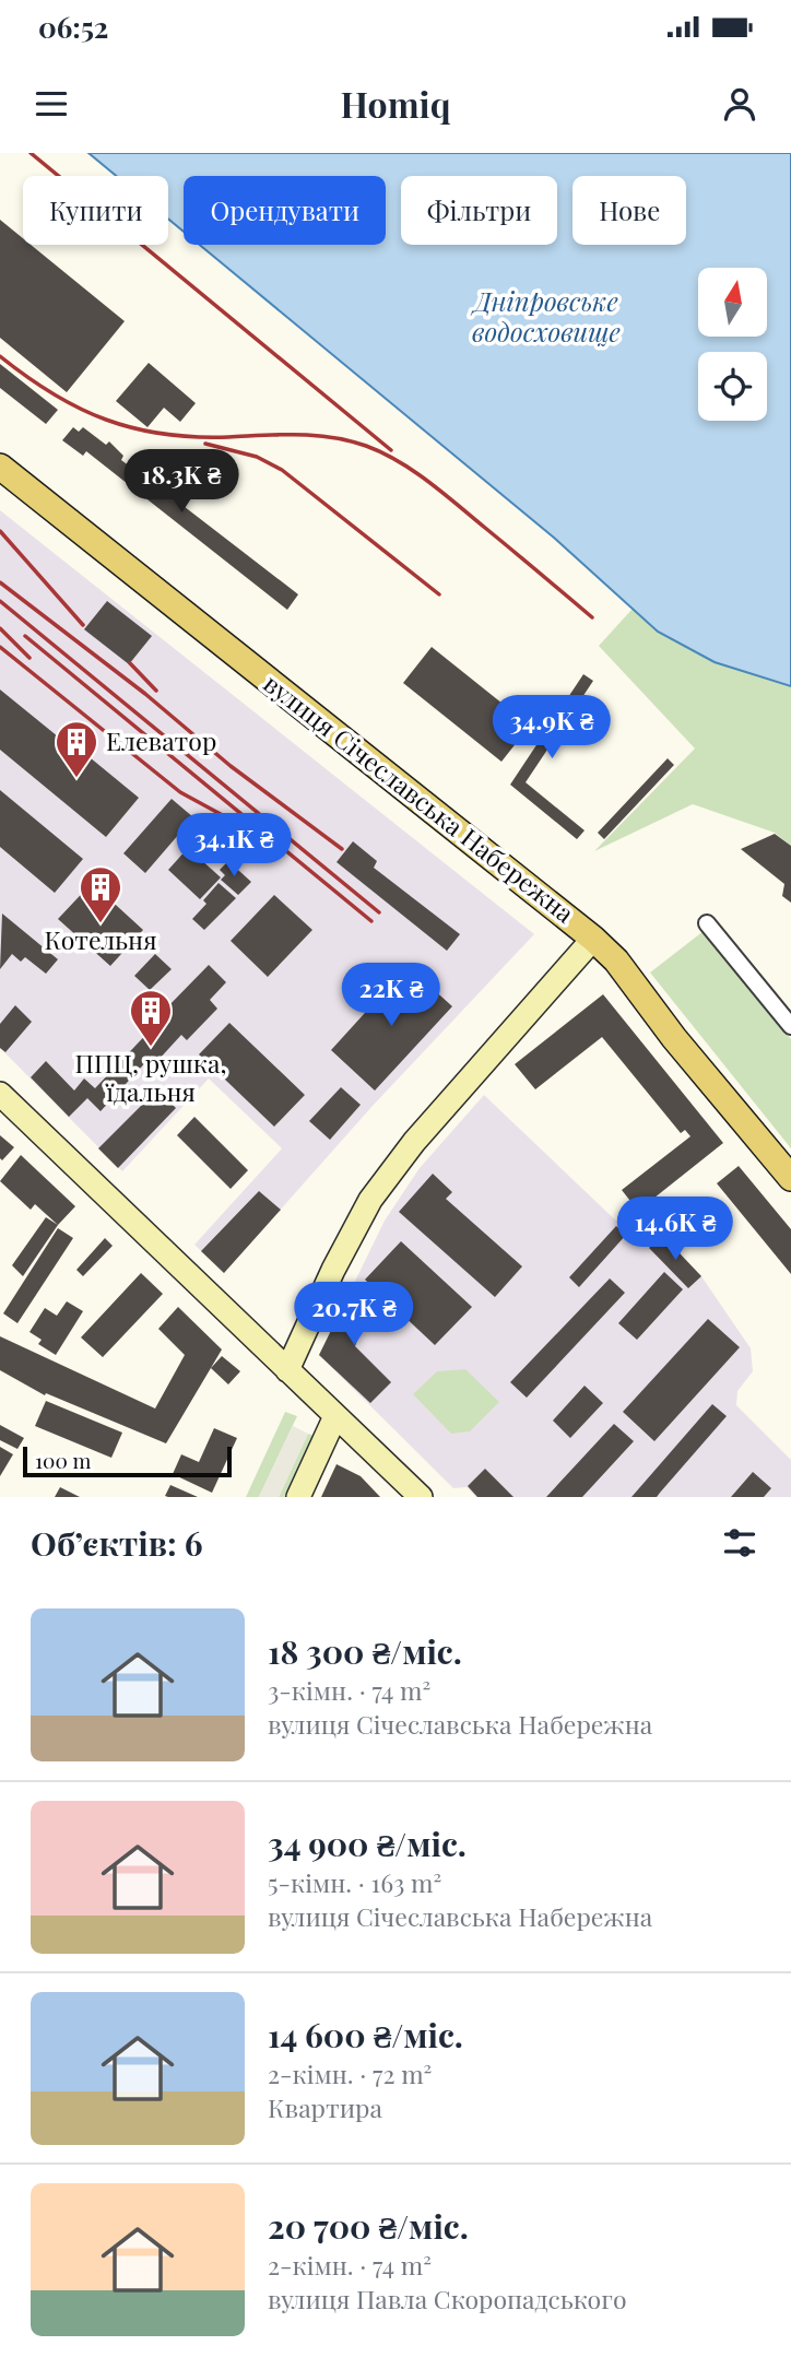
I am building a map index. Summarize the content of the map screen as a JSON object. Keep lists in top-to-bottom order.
{
  "streets": {
    "main road": ["вулиця Січеславська Набережна"]
  },
  "water": ["Дніпровське водосховище"],
  "places": {
    "building": ["Елеватор", "Котельня", "ППЦ, рушка, їдальня"]
  },
  "scale_bar": "100 m",
  "north": "top",
  "page": {
    "status": "06:52",
    "header": "Homiq",
    "chip": [
      "Купити",
      "Орендувати",
      "Фільтри",
      "Нове"
    ],
    "price": [
      "18.3K ₴",
      "34.9K ₴",
      "34.1K ₴",
      "22K ₴",
      "14.6K ₴",
      "20.7K ₴"
    ],
    "scale": "100 m",
    "heading": "Об’єктів: 6",
    "list": [
      {
        "name": "18 300 ₴/міс.",
        "note": "3-кімн. · 74 m² · вулиця Січеславська Набережна"
      },
      {
        "name": "34 900 ₴/міс.",
        "note": "5-кімн. · 163 m² · вулиця Січеславська Набережна"
      },
      {
        "name": "14 600 ₴/міс.",
        "note": "2-кімн. · 72 m² · Квартира"
      },
      {
        "name": "20 700 ₴/міс.",
        "note": "2-кімн. · 74 m² · вулиця Павла Скоропадського"
      }
    ]
  }
}
